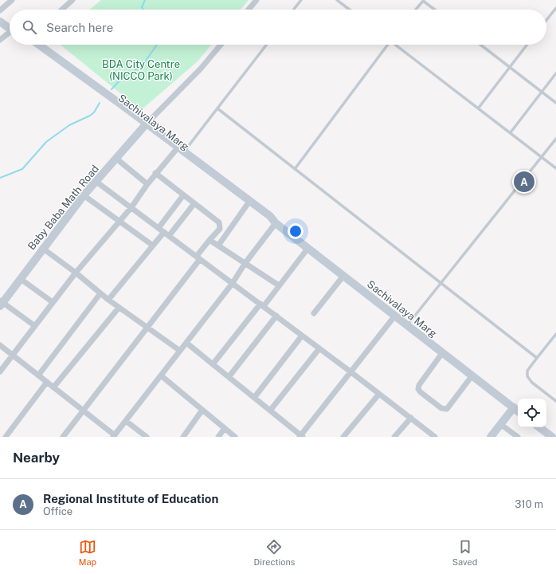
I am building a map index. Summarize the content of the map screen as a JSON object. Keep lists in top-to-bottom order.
{
  "streets": {
    "main road": ["Sachivalaya Marg", "Baby Baba Math Road"]
  },
  "crossings": [
    ["Sachivalaya Marg", "Baby Baba Math Road"]
  ],
  "parks": ["BDA City Centre (NICCO Park)"],
  "page": {
    "search": "Search here",
    "pins": "A",
    "heading": "Nearby",
    "list": [
      {
        "mark": "A",
        "name": "Regional Institute of Education",
        "note": "Office",
        "value": "310 m"
      }
    ],
    "nav": ["Map", "Directions", "Saved"]
  }
}
